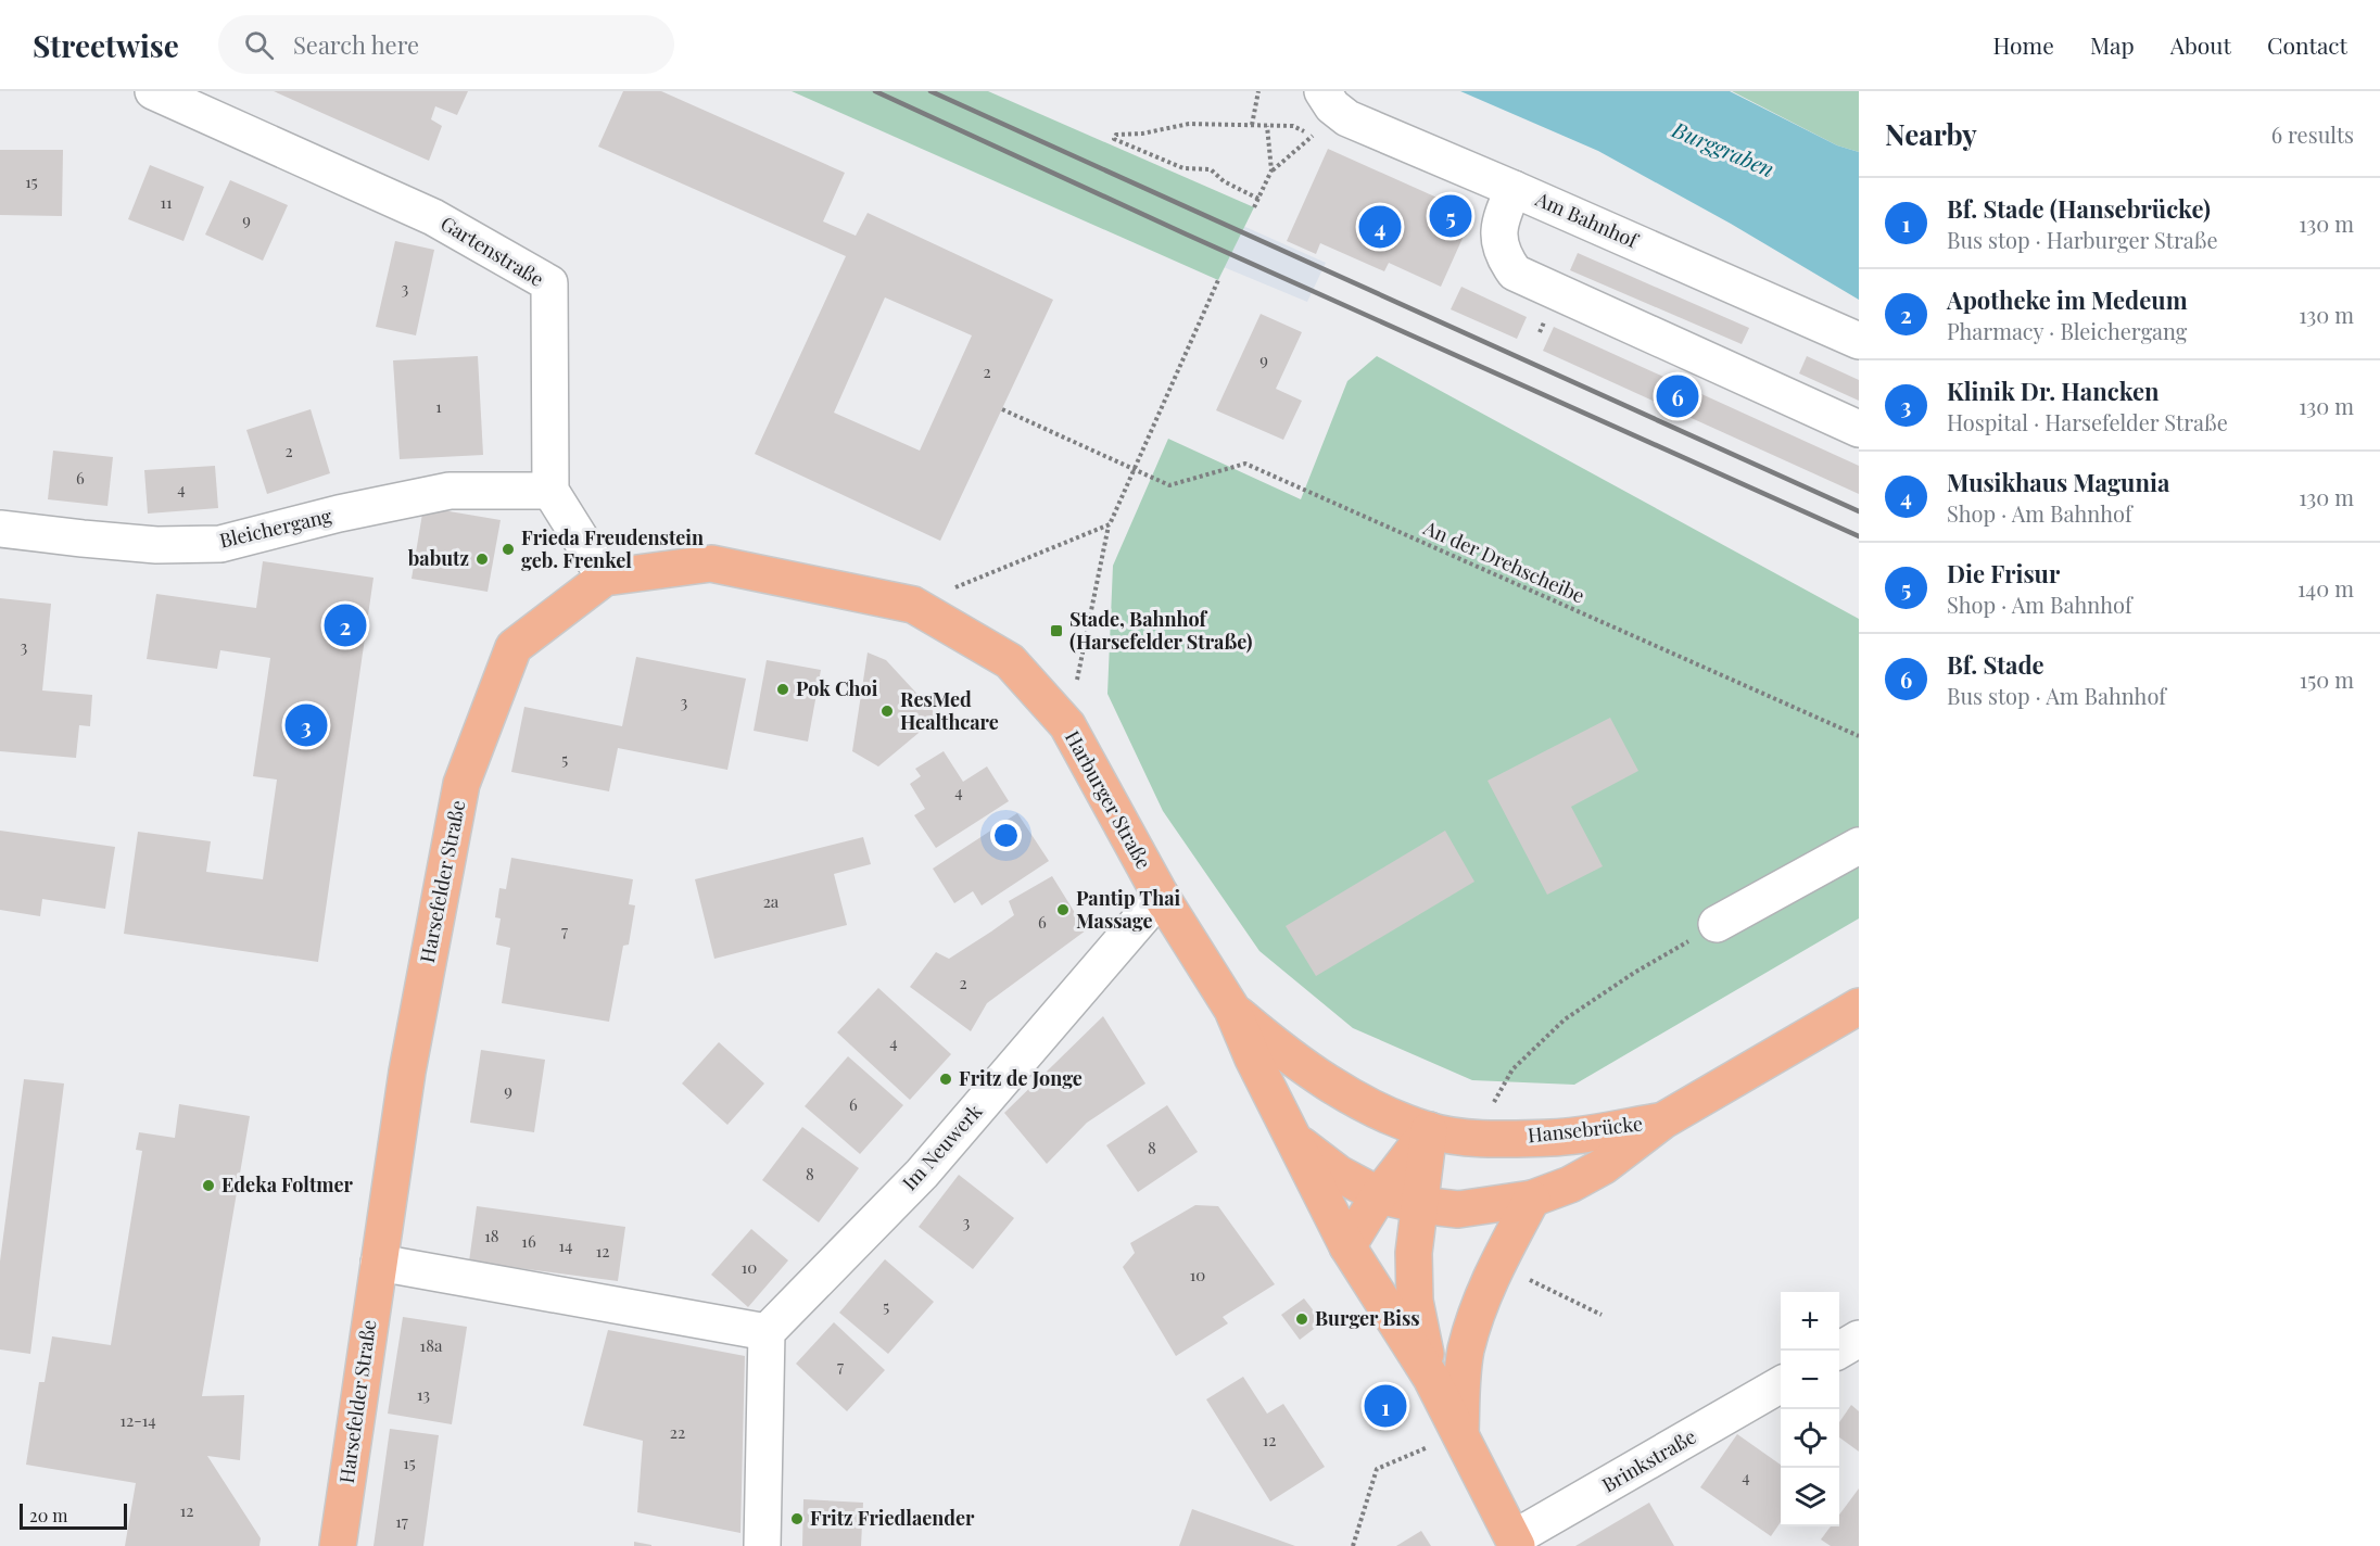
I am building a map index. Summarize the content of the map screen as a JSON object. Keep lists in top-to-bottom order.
{
  "streets": {
    "main road": ["Harburger Straße", "Harsefelder Straße", "Hansebrücke"],
    "street": [
      "Am Bahnhof",
      "Gartenstraße",
      "Bleichergang",
      "Im Neuwerk",
      "Brinkstraße"
    ],
    "path": ["An der Drehscheibe"]
  },
  "crossings": [
    ["Gartenstraße", "Bleichergang"],
    ["Harburger Straße", "Harsefelder Straße"],
    ["Harburger Straße", "Hansebrücke"],
    ["Harburger Straße", "Im Neuwerk"],
    ["Harburger Straße", "Brinkstraße"]
  ],
  "water": ["Burggraben"],
  "places": {
    "other": [
      "Frieda Freudenstein geb. Frenkel",
      "babutz",
      "Pok Choi",
      "ResMed Healthcare",
      "Pantip Thai Massage",
      "Fritz de Jonge",
      "Edeka Foltmer",
      "Burger Biss",
      "Fritz Friedlaender"
    ],
    "transit": ["Stade, Bahnhof (Harsefelder Straße)"]
  },
  "house_numbers": [
    "15",
    "11",
    "9",
    "3",
    "9",
    "2",
    "1",
    "2",
    "6",
    "4",
    "3",
    "3",
    "5",
    "4",
    "2a",
    "6",
    "7",
    "2",
    "4",
    "9",
    "6",
    "8",
    "8",
    "3",
    "18",
    "16",
    "14",
    "12",
    "10",
    "10",
    "5",
    "18a",
    "7",
    "13",
    "12-14",
    "22",
    "12",
    "15",
    "4",
    "12",
    "17"
  ],
  "scale_bar": "20 m",
  "page": {
    "header": "Streetwise",
    "search": "Search here",
    "nav": [
      "Home",
      "Map",
      "About",
      "Contact"
    ],
    "heading": ["Nearby", "6 results"],
    "list": [
      {
        "mark": "1",
        "name": "Bf. Stade (Hansebrücke)",
        "note": "Bus stop · Harburger Straße",
        "value": "130 m"
      },
      {
        "mark": "2",
        "name": "Apotheke im Medeum",
        "note": "Pharmacy · Bleichergang",
        "value": "130 m"
      },
      {
        "mark": "3",
        "name": "Klinik Dr. Hancken",
        "note": "Hospital · Harsefelder Straße",
        "value": "130 m"
      },
      {
        "mark": "4",
        "name": "Musikhaus Magunia",
        "note": "Shop · Am Bahnhof",
        "value": "130 m"
      },
      {
        "mark": "5",
        "name": "Die Frisur",
        "note": "Shop · Am Bahnhof",
        "value": "140 m"
      },
      {
        "mark": "6",
        "name": "Bf. Stade",
        "note": "Bus stop · Am Bahnhof",
        "value": "150 m"
      }
    ],
    "pins": [
      "5",
      "4",
      "6",
      "2",
      "3",
      "1"
    ],
    "map_buttons": ["+", "−"],
    "scale": "20 m"
  }
}
